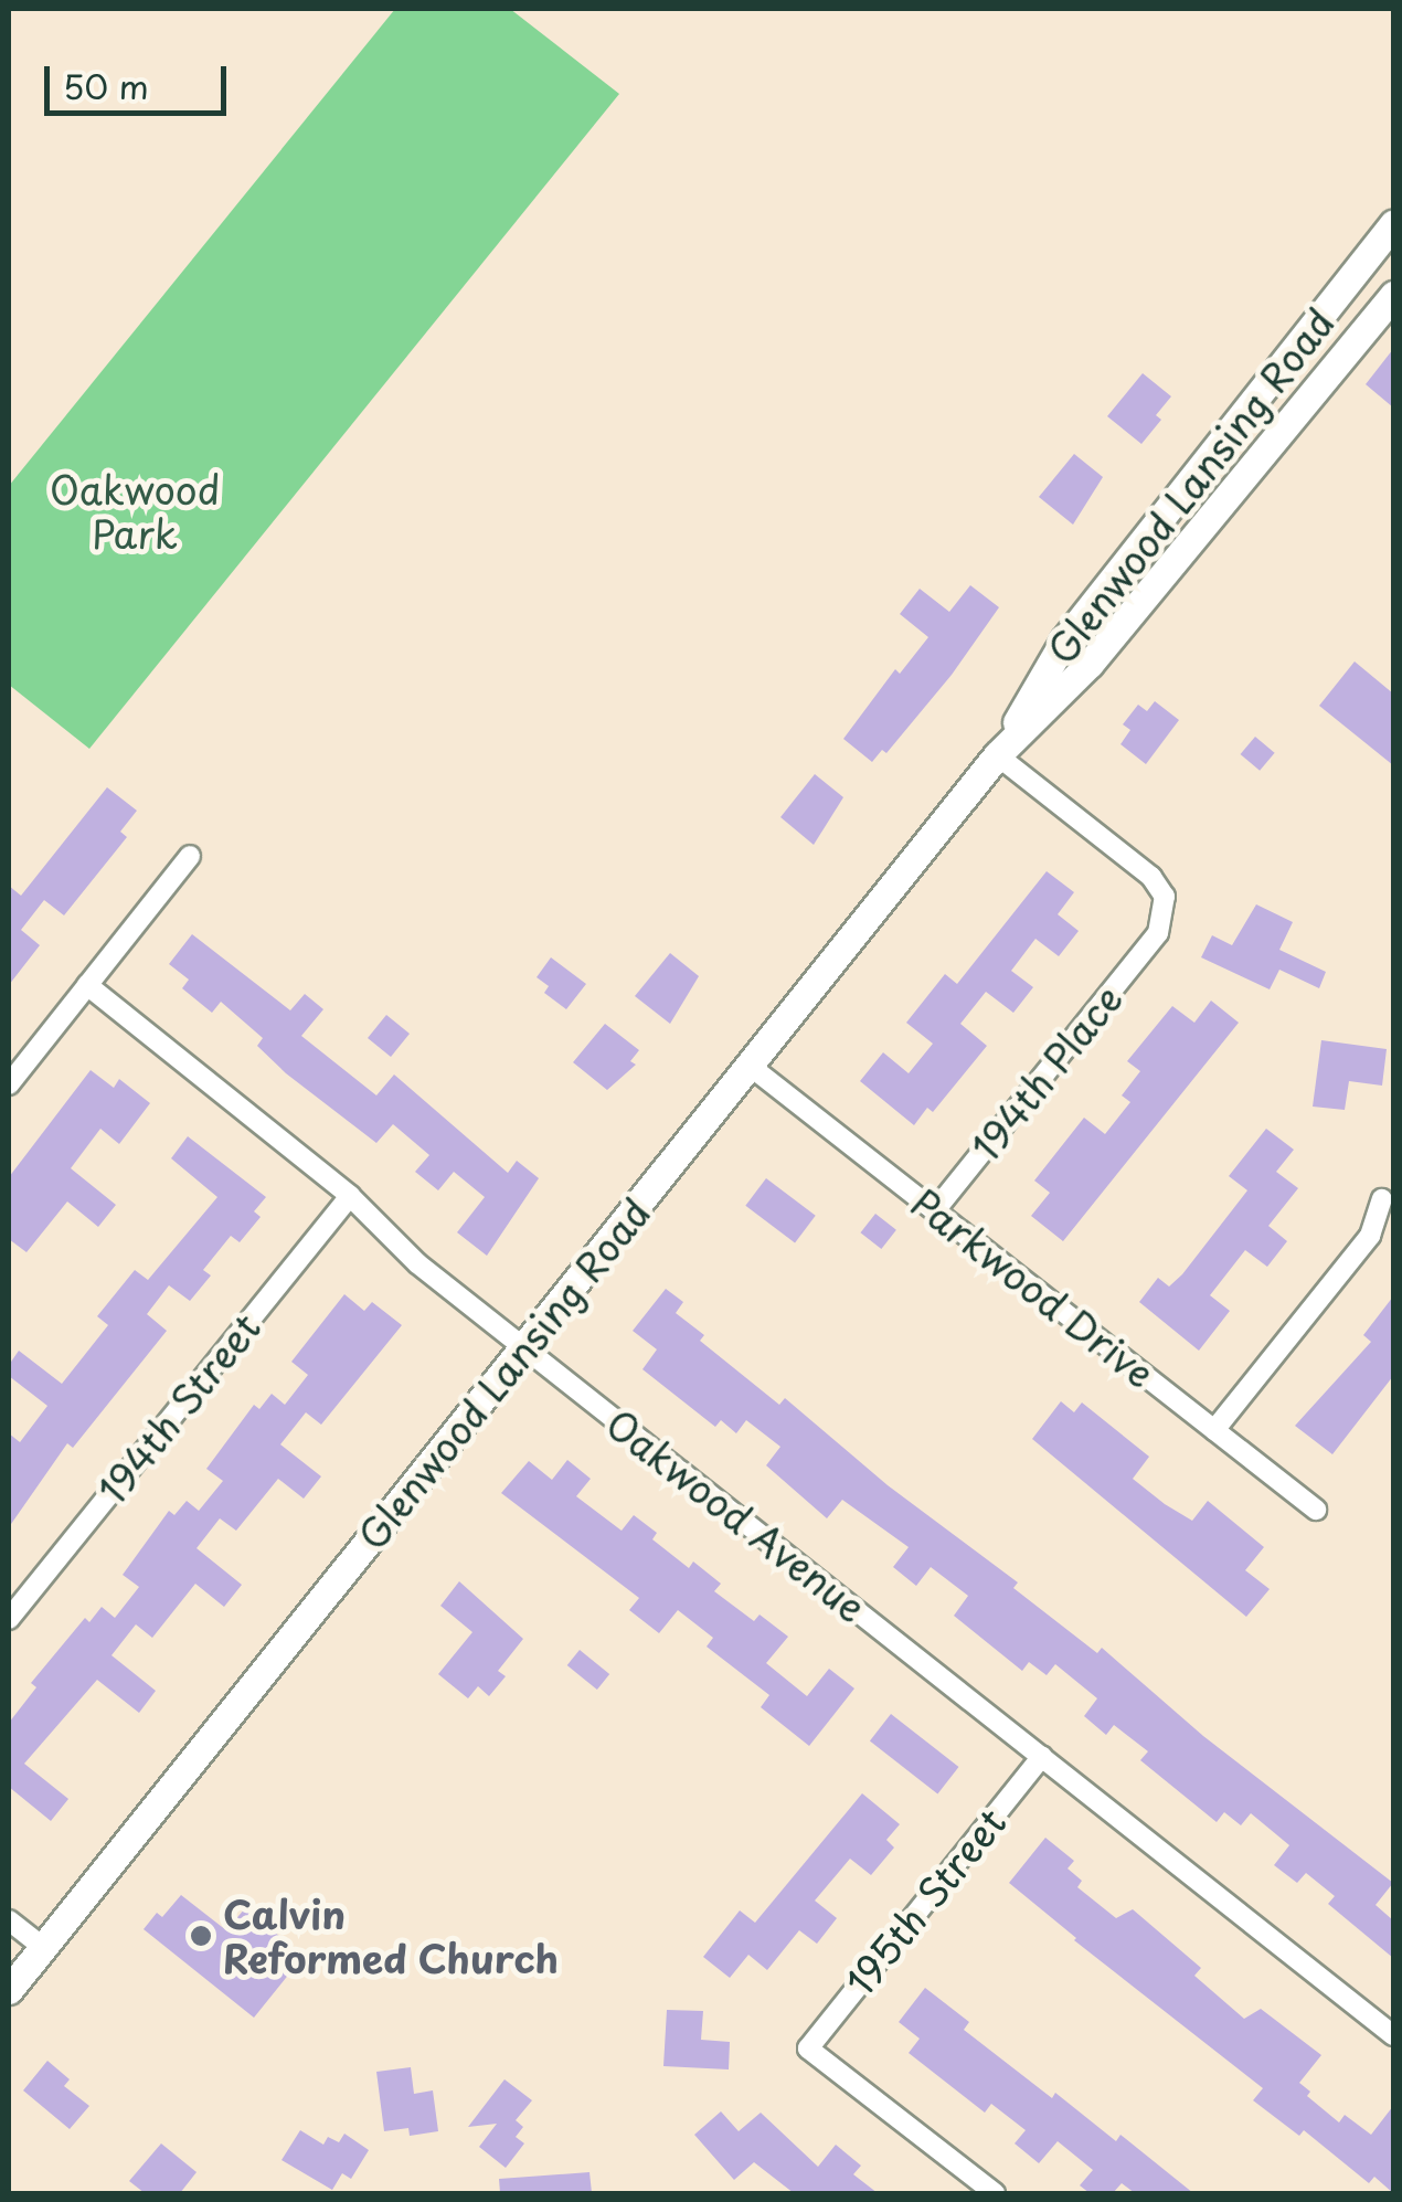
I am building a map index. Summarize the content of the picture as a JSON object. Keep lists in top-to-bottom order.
{
  "streets": {
    "main road": ["Glenwood Lansing Road"],
    "street": [
      "194th Place",
      "Parkwood Drive",
      "194th Street",
      "Oakwood Avenue",
      "195th Street"
    ]
  },
  "crossings": [
    ["Glenwood Lansing Road", "194th Place"],
    ["Glenwood Lansing Road", "Parkwood Drive"],
    ["Glenwood Lansing Road", "Oakwood Avenue"],
    ["194th Place", "Parkwood Drive"],
    ["194th Street", "Oakwood Avenue"],
    ["Oakwood Avenue", "195th Street"]
  ],
  "parks": ["Oakwood Park"],
  "places": ["Calvin Reformed Church"],
  "scale_bar": "50 m"
}
